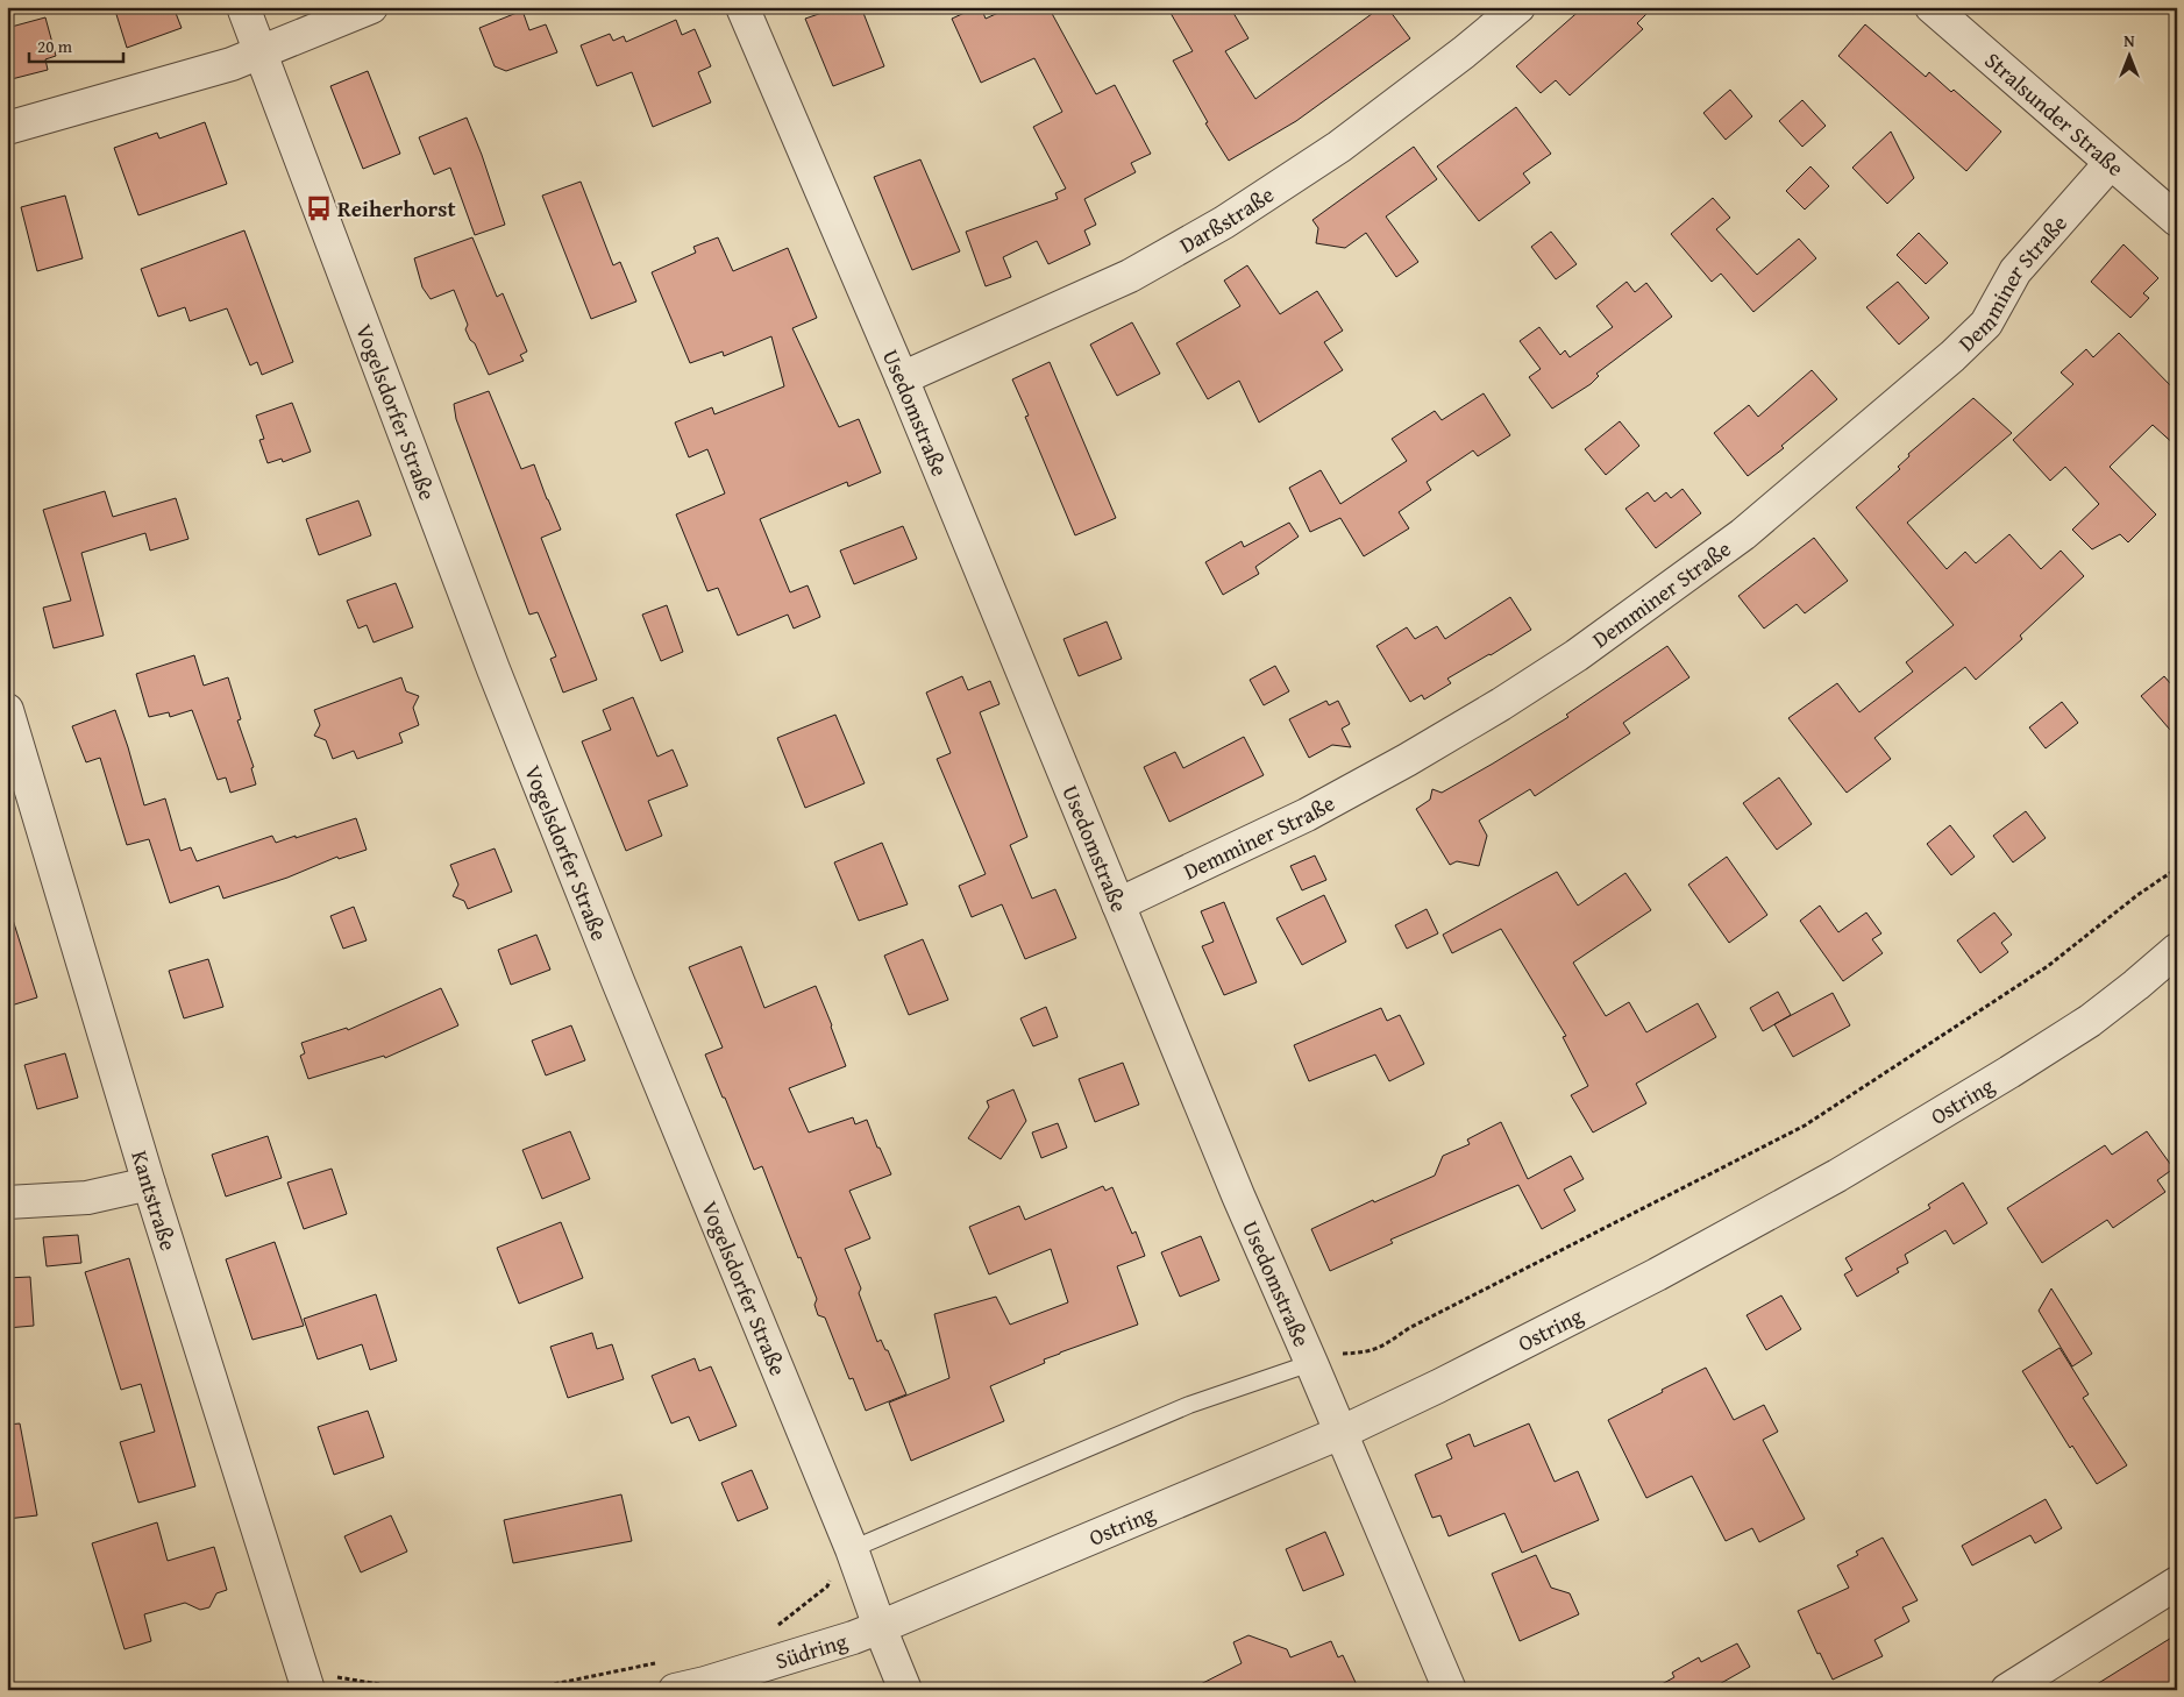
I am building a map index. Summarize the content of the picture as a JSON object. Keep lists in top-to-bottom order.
{
  "streets": {
    "street": [
      "Stralsunder Straße",
      "Darßstraße",
      "Demminer Straße",
      "Vogelsdorfer Straße",
      "Usedomstraße",
      "Ostring",
      "Kantstraße",
      "Südring"
    ]
  },
  "crossings": [
    ["Stralsunder Straße", "Demminer Straße"],
    ["Darßstraße", "Usedomstraße"],
    ["Demminer Straße", "Usedomstraße"],
    ["Vogelsdorfer Straße", "Ostring"],
    ["Vogelsdorfer Straße", "Südring"],
    ["Usedomstraße", "Ostring"],
    ["Ostring", "Südring"]
  ],
  "places": {
    "bus stop": ["Reiherhorst"]
  },
  "scale_bar": "20 m",
  "north": "top"
}
